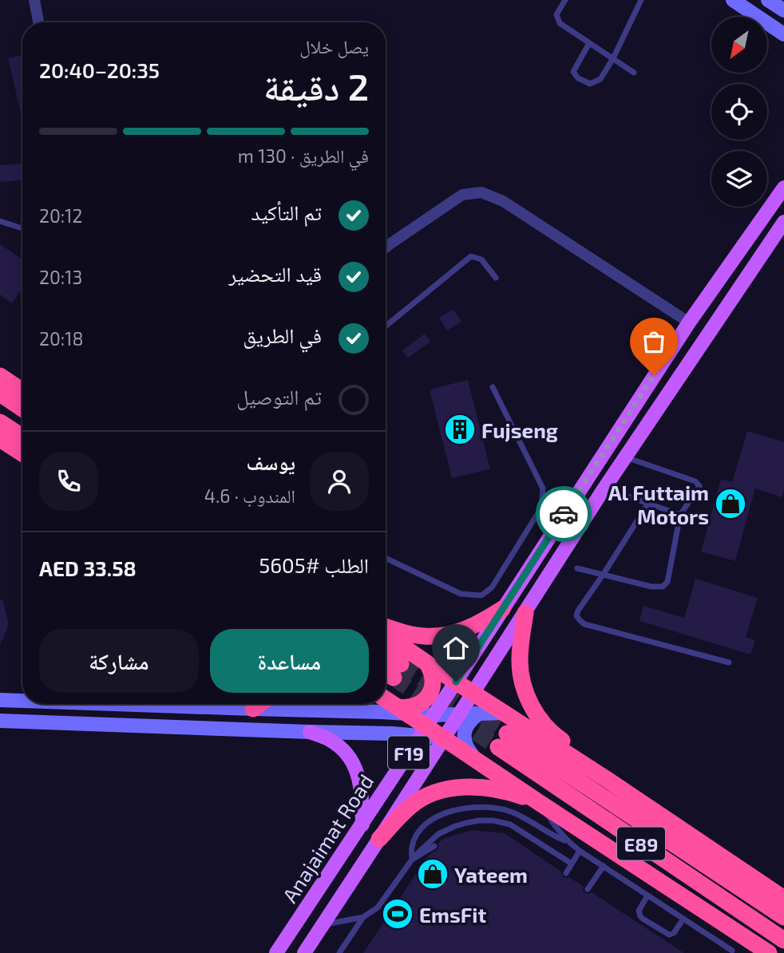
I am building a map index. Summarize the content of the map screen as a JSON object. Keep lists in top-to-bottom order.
{
  "streets": {
    "highway": ["E89"],
    "main road": ["F19", "Anajaimat Road"]
  },
  "places": {
    "building": ["Fujseng"],
    "shop": ["Al Futtaim Motors", "Yateem"],
    "sports": ["EmsFit"]
  },
  "north": "bottom left",
  "page": {
    "heading": ["2 دقيقة", "يصل خلال", "20:35–20:40"],
    "panel": [
      "يوسف",
      "المندوب · 4.6",
      "الطلب #5605",
      "AED 33.58"
    ],
    "bar": "في الطريق · 130 m",
    "list": [
      ["تم التأكيد", "20:12"],
      ["قيد التحضير", "20:13"],
      ["في الطريق", "20:18"],
      "تم التوصيل"
    ],
    "buttons": ["مساعدة", "مشاركة"]
  }
}
